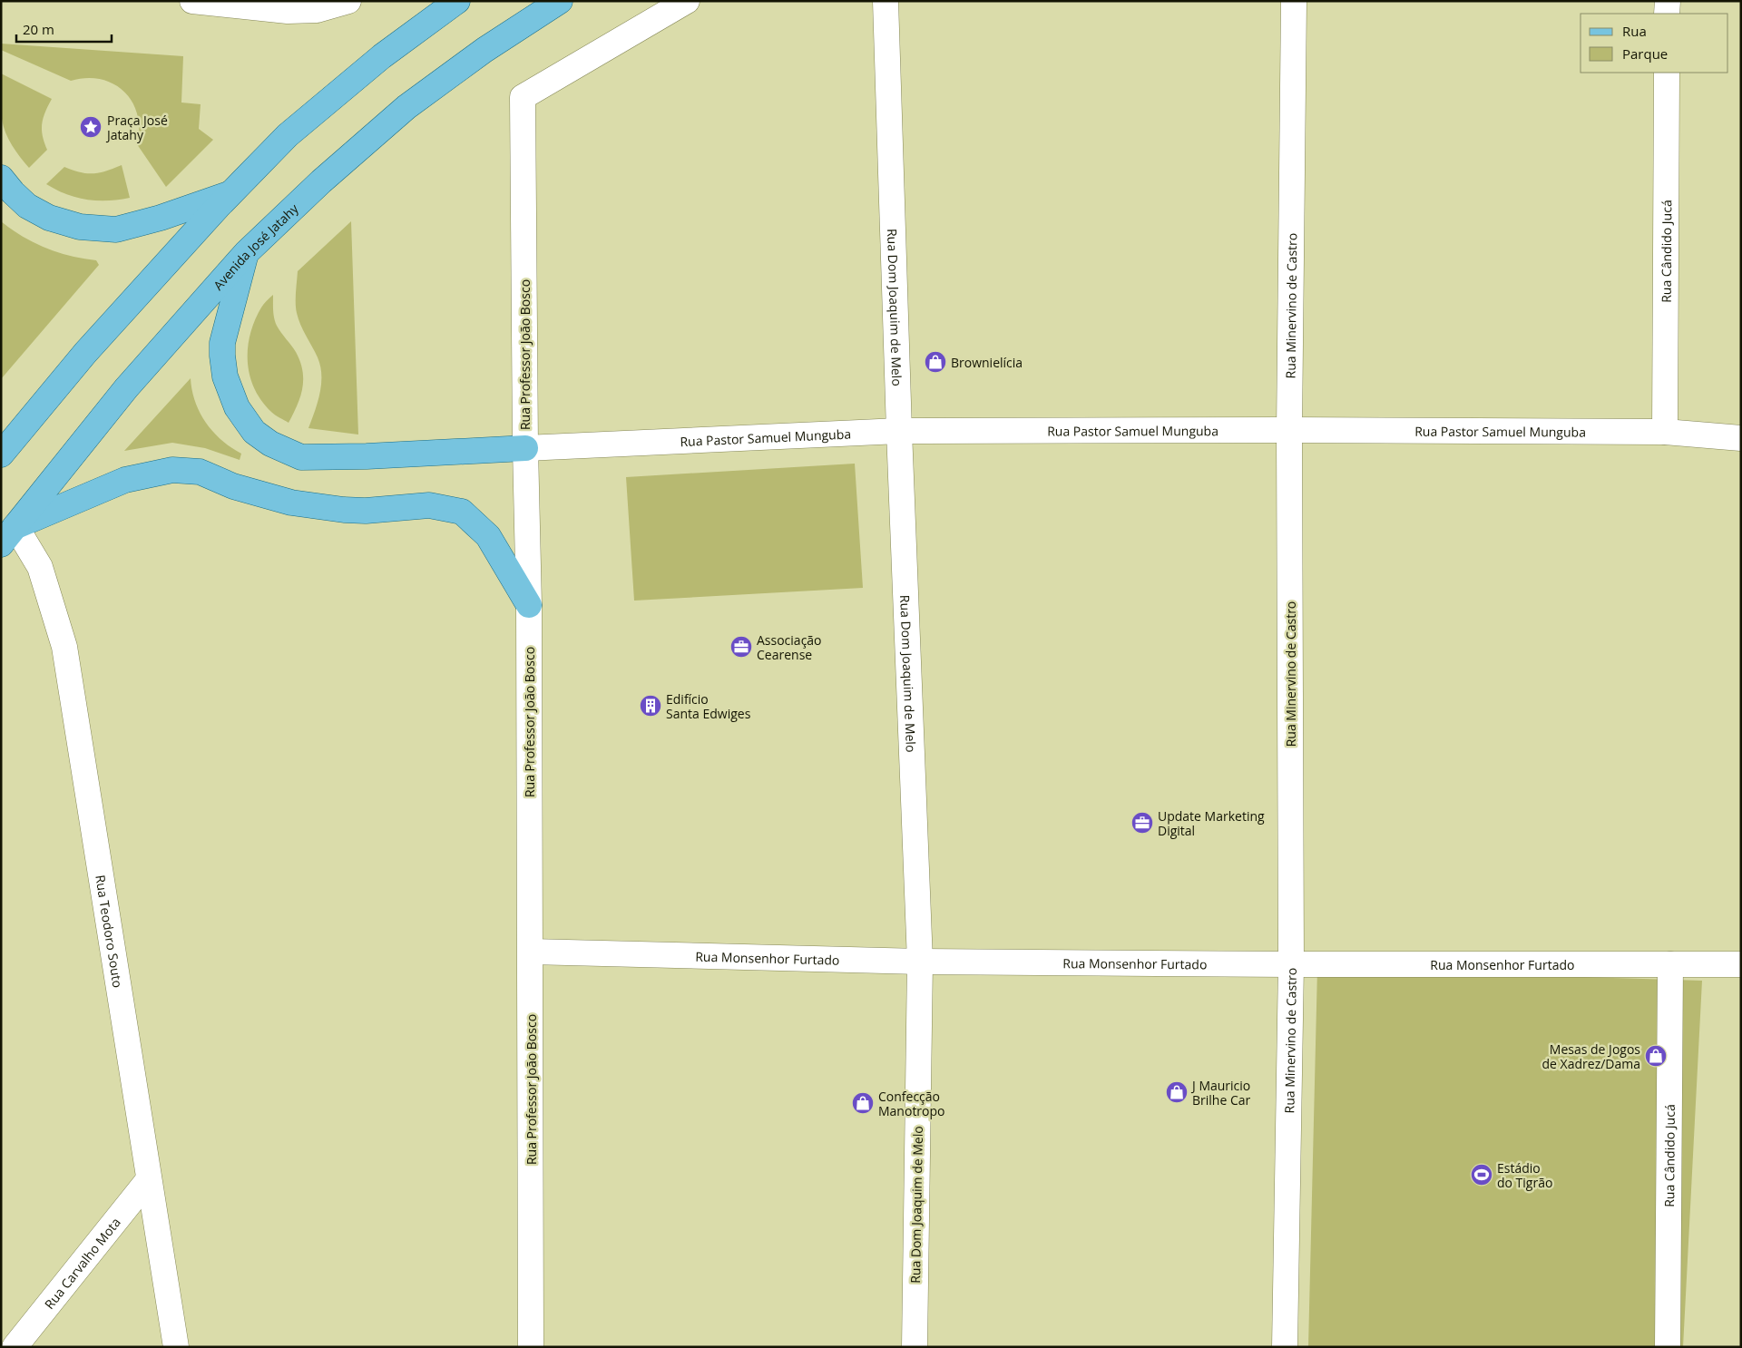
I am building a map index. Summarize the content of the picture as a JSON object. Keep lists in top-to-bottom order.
{
  "streets": {
    "main road": ["Avenida José Jatahy"],
    "street": [
      "Rua Cândido Jucá",
      "Rua Dom Joaquim de Melo",
      "Rua Minervino de Castro",
      "Rua Professor João Bosco",
      "Rua Pastor Samuel Munguba",
      "Rua Teodoro Souto",
      "Rua Monsenhor Furtado",
      "Rua Carvalho Mota"
    ]
  },
  "crossings": [
    ["Avenida José Jatahy", "Rua Teodoro Souto"],
    ["Rua Cândido Jucá", "Rua Pastor Samuel Munguba"],
    ["Rua Cândido Jucá", "Rua Monsenhor Furtado"],
    ["Rua Dom Joaquim de Melo", "Rua Pastor Samuel Munguba"],
    ["Rua Dom Joaquim de Melo", "Rua Monsenhor Furtado"],
    ["Rua Minervino de Castro", "Rua Pastor Samuel Munguba"],
    ["Rua Minervino de Castro", "Rua Monsenhor Furtado"],
    ["Rua Professor João Bosco", "Rua Pastor Samuel Munguba"],
    ["Rua Professor João Bosco", "Rua Monsenhor Furtado"],
    ["Rua Teodoro Souto", "Rua Carvalho Mota"]
  ],
  "places": {
    "place": ["Praça José Jatahy"],
    "shop": [
      "Brownielícia",
      "Mesas de Jogos de Xadrez/Dama",
      "J Mauricio Brilhe Car",
      "Confecção Manotropo"
    ],
    "office": ["Associação Cearense", "Update Marketing Digital"],
    "building": ["Edifício Santa Edwiges"],
    "sports": ["Estádio do Tigrão"]
  },
  "legend": ["Rua", "Parque"],
  "scale_bar": "20 m"
}
